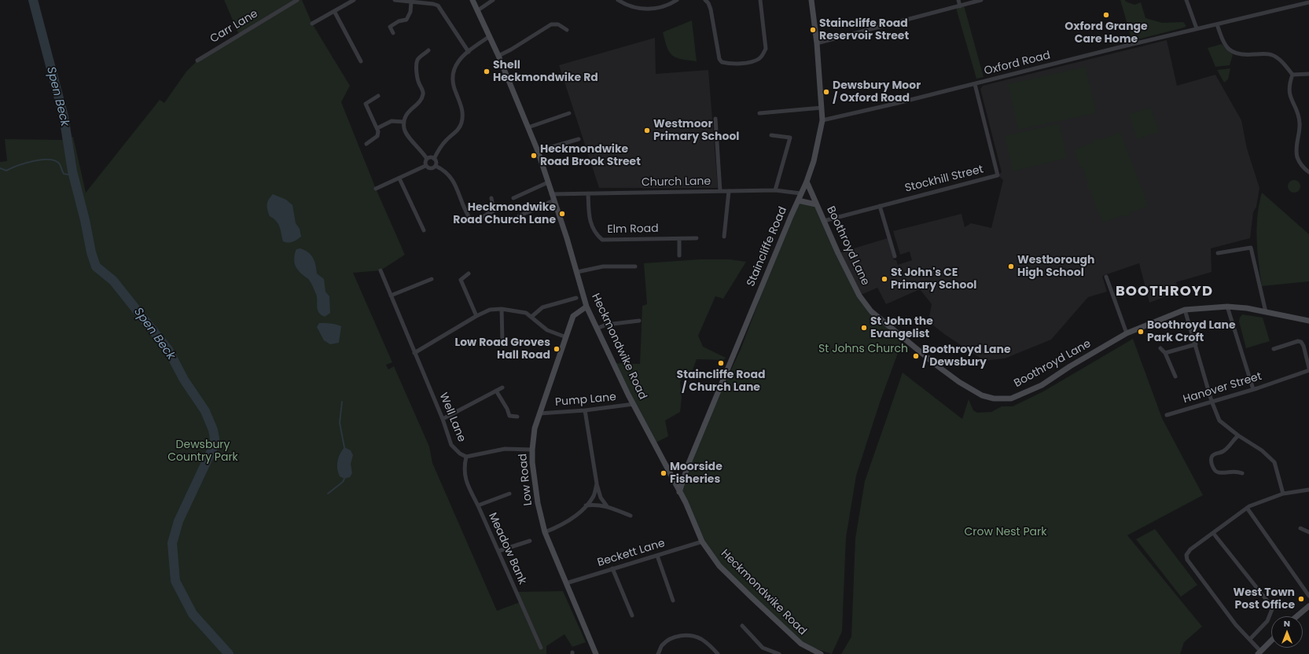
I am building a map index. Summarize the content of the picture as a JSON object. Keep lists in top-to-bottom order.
{
  "streets": {
    "street": [
      "Carr Lane",
      "Oxford Road",
      "Stockhill Street",
      "Church Lane",
      "Elm Road",
      "Boothroyd Lane",
      "Staincliffe Road",
      "Heckmondwike Road",
      "Hanover Street",
      "Pump Lane",
      "Well Lane",
      "Low Road",
      "Meadow Bank",
      "Beckett Lane"
    ]
  },
  "crossings": [
    ["Oxford Road", "Stockhill Street"],
    ["Oxford Road", "Staincliffe Road"],
    ["Stockhill Street", "Boothroyd Lane"],
    ["Church Lane", "Elm Road"],
    ["Church Lane", "Staincliffe Road"],
    ["Church Lane", "Heckmondwike Road"],
    ["Boothroyd Lane", "Staincliffe Road"],
    ["Staincliffe Road", "Heckmondwike Road"],
    ["Heckmondwike Road", "Pump Lane"],
    ["Heckmondwike Road", "Low Road"],
    ["Heckmondwike Road", "Beckett Lane"],
    ["Pump Lane", "Low Road"],
    ["Well Lane", "Low Road"],
    ["Well Lane", "Meadow Bank"],
    ["Low Road", "Beckett Lane"]
  ],
  "districts": ["BOOTHROYD"],
  "water": ["Spen Beck"],
  "parks": ["St Johns Church", "Dewsbury Country Park", "Crow Nest Park"],
  "places": [
    "Oxford Grange Care Home",
    "Staincliffe Road Reservoir Street",
    "Shell Heckmondwike Rd",
    "Dewsbury Moor / Oxford Road",
    "Westmoor Primary School",
    "Heckmondwike Road Brook Street",
    "Heckmondwike Road Church Lane",
    "Westborough High School",
    "St John's CE Primary School",
    "St John the Evangelist",
    "Boothroyd Lane Park Croft",
    "Low Road Groves Hall Road",
    "Boothroyd Lane / Dewsbury",
    "Staincliffe Road / Church Lane",
    "Moorside Fisheries",
    "West Town Post Office"
  ],
  "north": "top"
}
